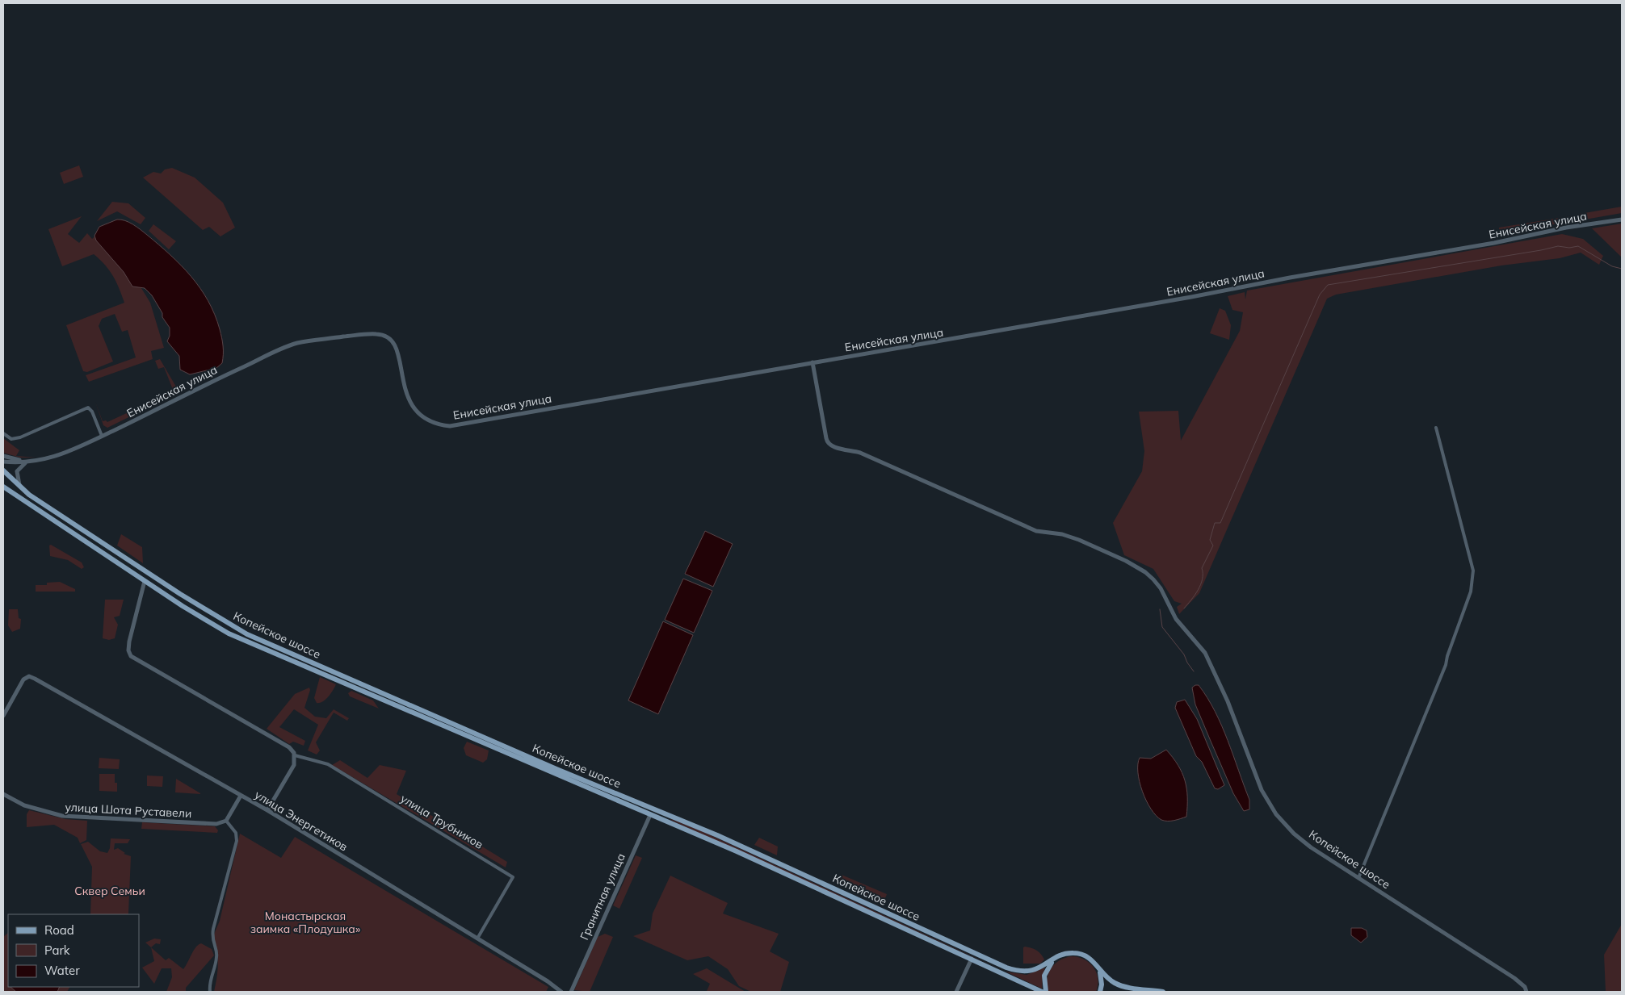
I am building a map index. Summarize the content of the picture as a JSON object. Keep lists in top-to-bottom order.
{
  "streets": {
    "main road": ["Копейское шоссе", "улица Трубников", "Гранитная улица"],
    "street": ["Енисейская улица", "улица Шота Руставели", "улица Энергетиков"]
  },
  "crossings": [
    ["Енисейская улица", "Копейское шоссе"],
    ["Копейское шоссе", "улица Трубников"],
    ["Копейское шоссе", "Гранитная улица"],
    ["улица Энергетиков", "улица Трубников"]
  ],
  "parks": ["Сквер Семьи", "Монастырская заимка «Плодушка»"],
  "legend": ["Road", "Park", "Water"]
}
